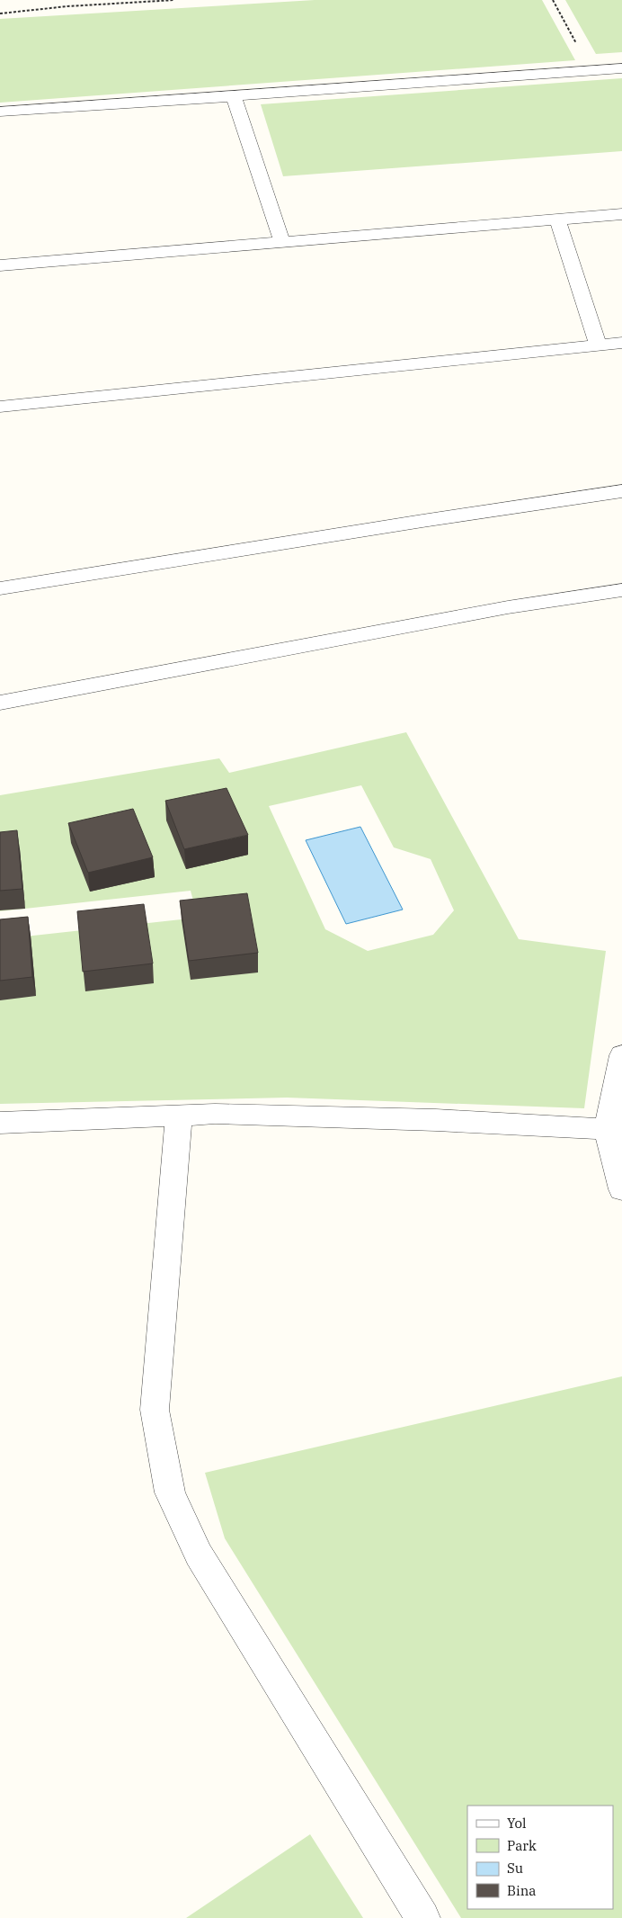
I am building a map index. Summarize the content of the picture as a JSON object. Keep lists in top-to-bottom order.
{
  "legend": [
    "Yol",
    "Park",
    "Su",
    "Bina"
  ]
}
